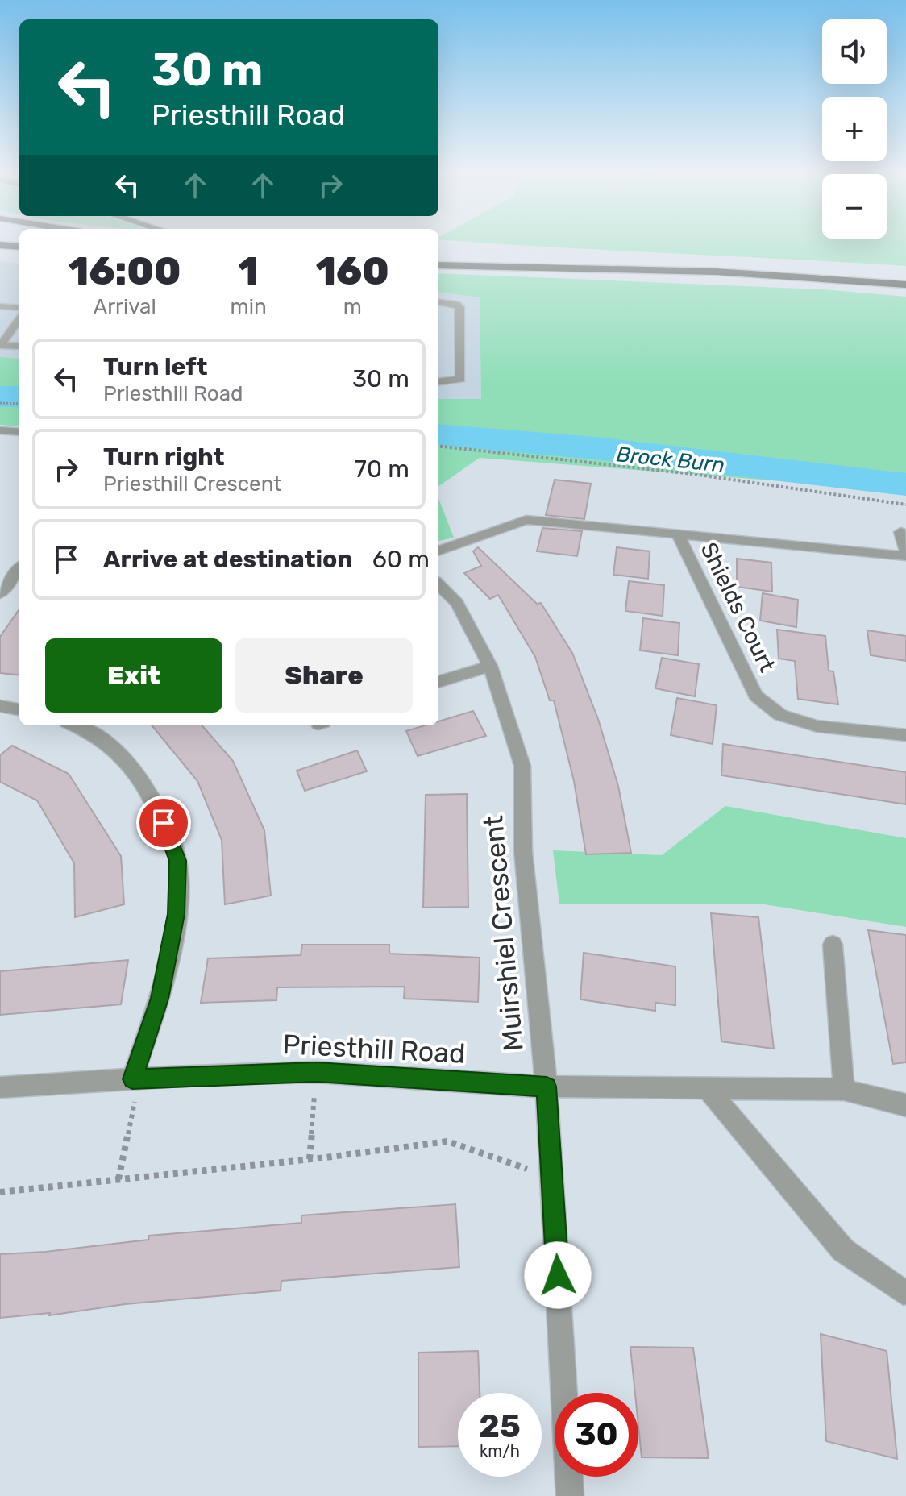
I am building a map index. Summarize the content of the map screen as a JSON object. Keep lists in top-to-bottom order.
{
  "streets": {
    "street": ["Shields Court", "Muirshiel Crescent", "Priesthill Road"]
  },
  "crossings": [
    ["Muirshiel Crescent", "Priesthill Road"]
  ],
  "water": ["Brock Burn"],
  "page": {
    "map_buttons": ["+", "−"],
    "turn": ["30 m", "Priesthill Road"],
    "eta": [
      "16:00",
      "Arrival",
      "1",
      "min",
      "160",
      "m"
    ],
    "list": [
      {
        "name": "Turn left",
        "note": "Priesthill Road",
        "value": "30 m"
      },
      {
        "name": "Turn right",
        "note": "Priesthill Crescent",
        "value": "70 m"
      },
      {
        "name": "Arrive at destination",
        "value": "60 m"
      }
    ],
    "buttons": ["Exit", "Share"],
    "speed": "25 km/h",
    "limit": "30"
  }
}
